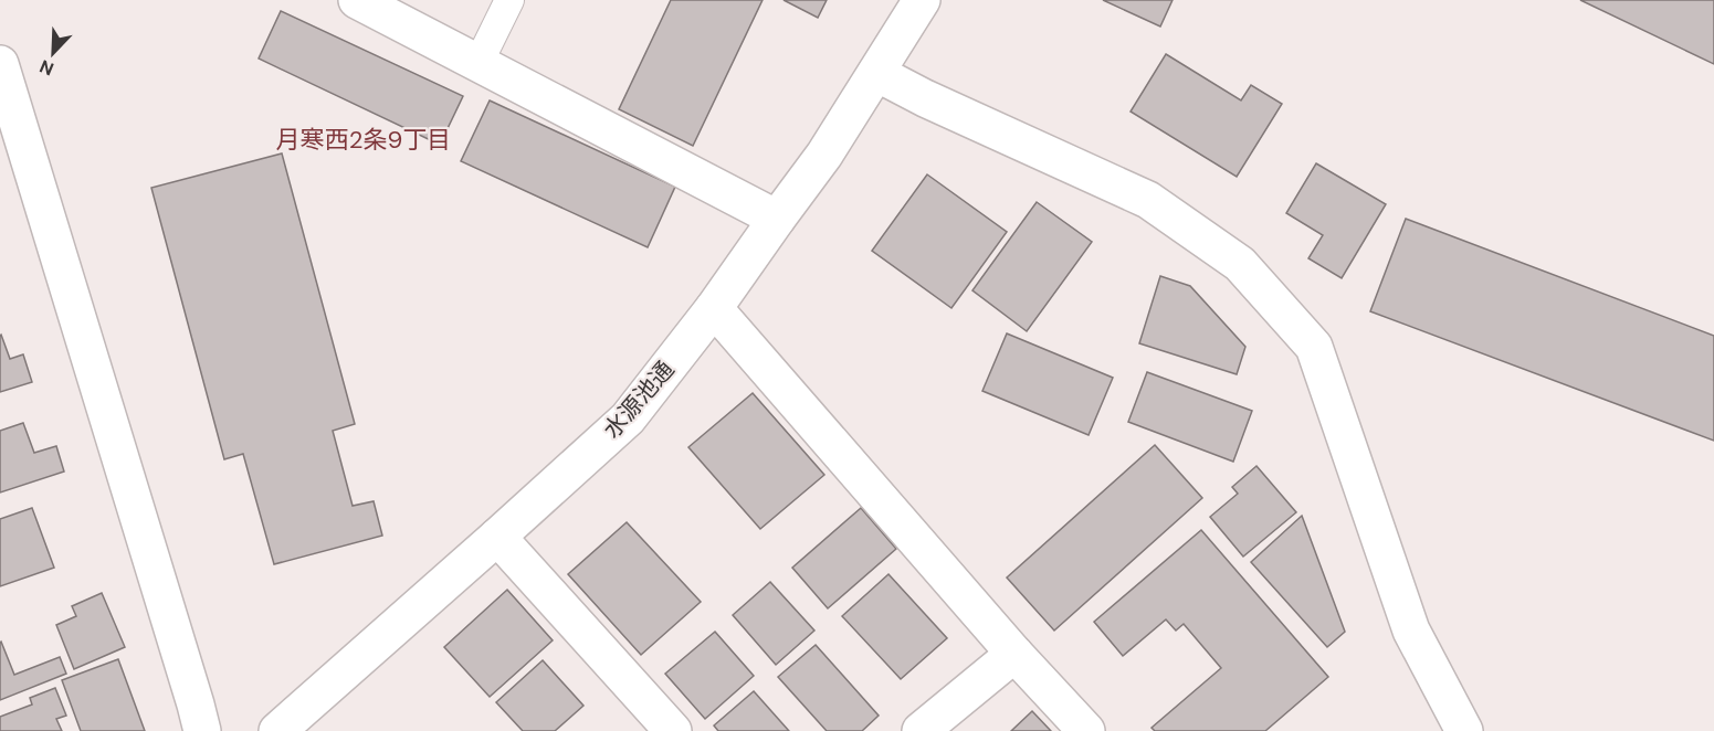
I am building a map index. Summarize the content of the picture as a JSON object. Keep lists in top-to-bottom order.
{
  "streets": {
    "street": ["水源池通"]
  },
  "districts": ["月寒西2条9丁目"],
  "north": "bottom left"
}
